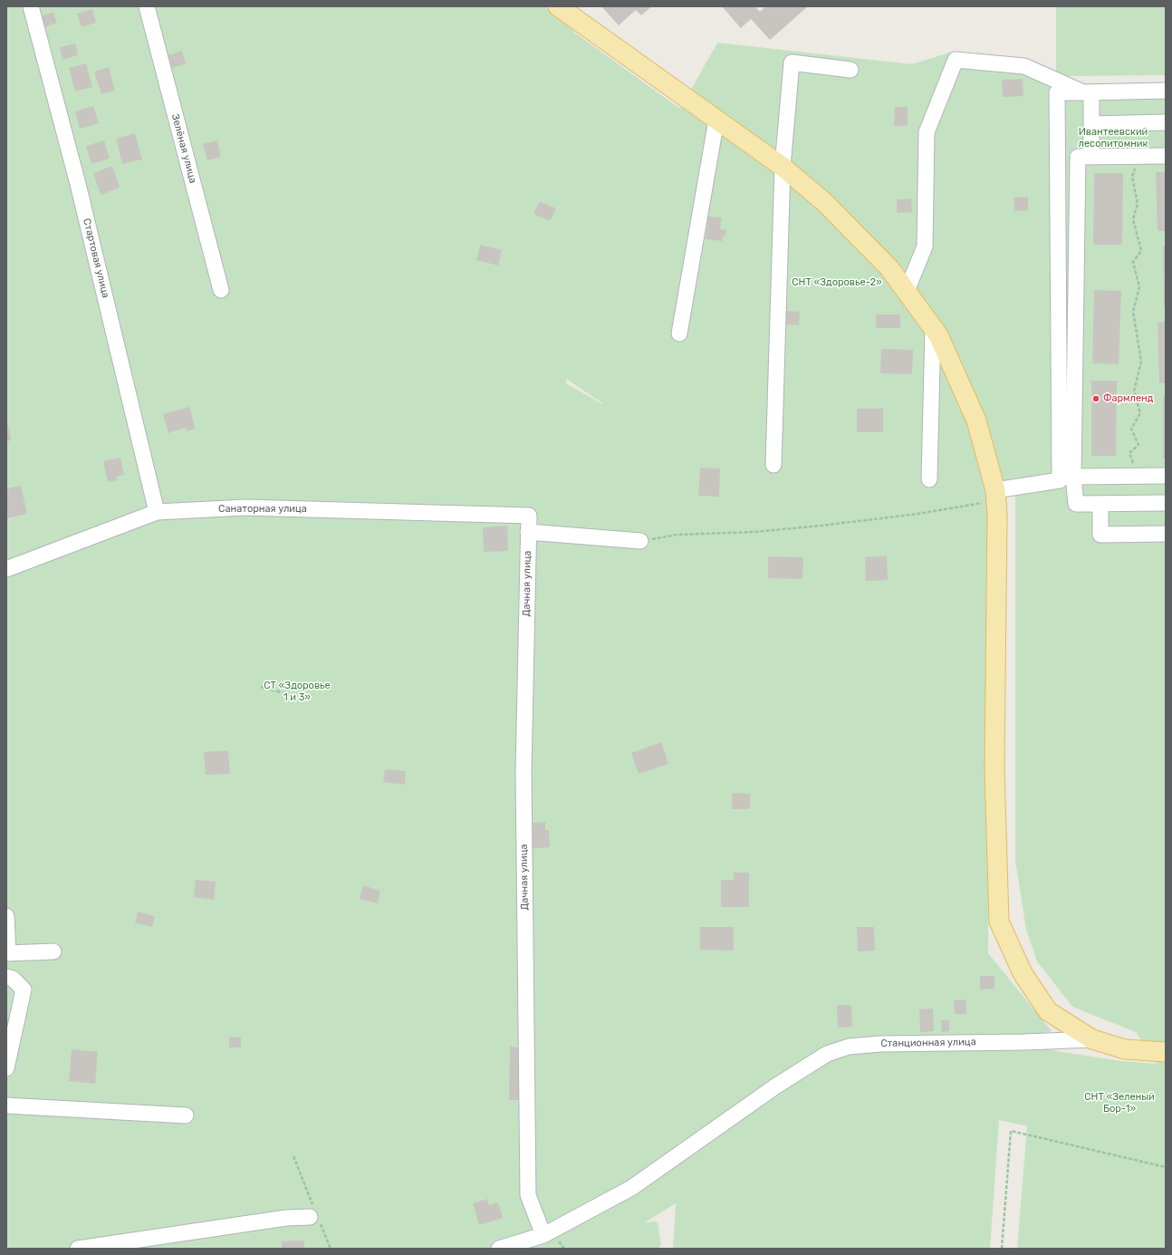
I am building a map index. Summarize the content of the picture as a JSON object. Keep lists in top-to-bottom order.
{
  "streets": {
    "street": [
      "Зелёная улица",
      "Стартовая улица",
      "Санаторная улица",
      "Дачная улица",
      "Станционная улица"
    ]
  },
  "crossings": [
    ["Стартовая улица", "Санаторная улица"],
    ["Санаторная улица", "Дачная улица"],
    ["Дачная улица", "Станционная улица"]
  ],
  "parks": [
    "Ивантеевский лесопитомник",
    "СНТ «Здоровье-2»",
    "СТ «Здоровье 1 и 3»",
    "СНТ «Зеленый Бор-1»"
  ],
  "places": ["Фармленд"]
}
